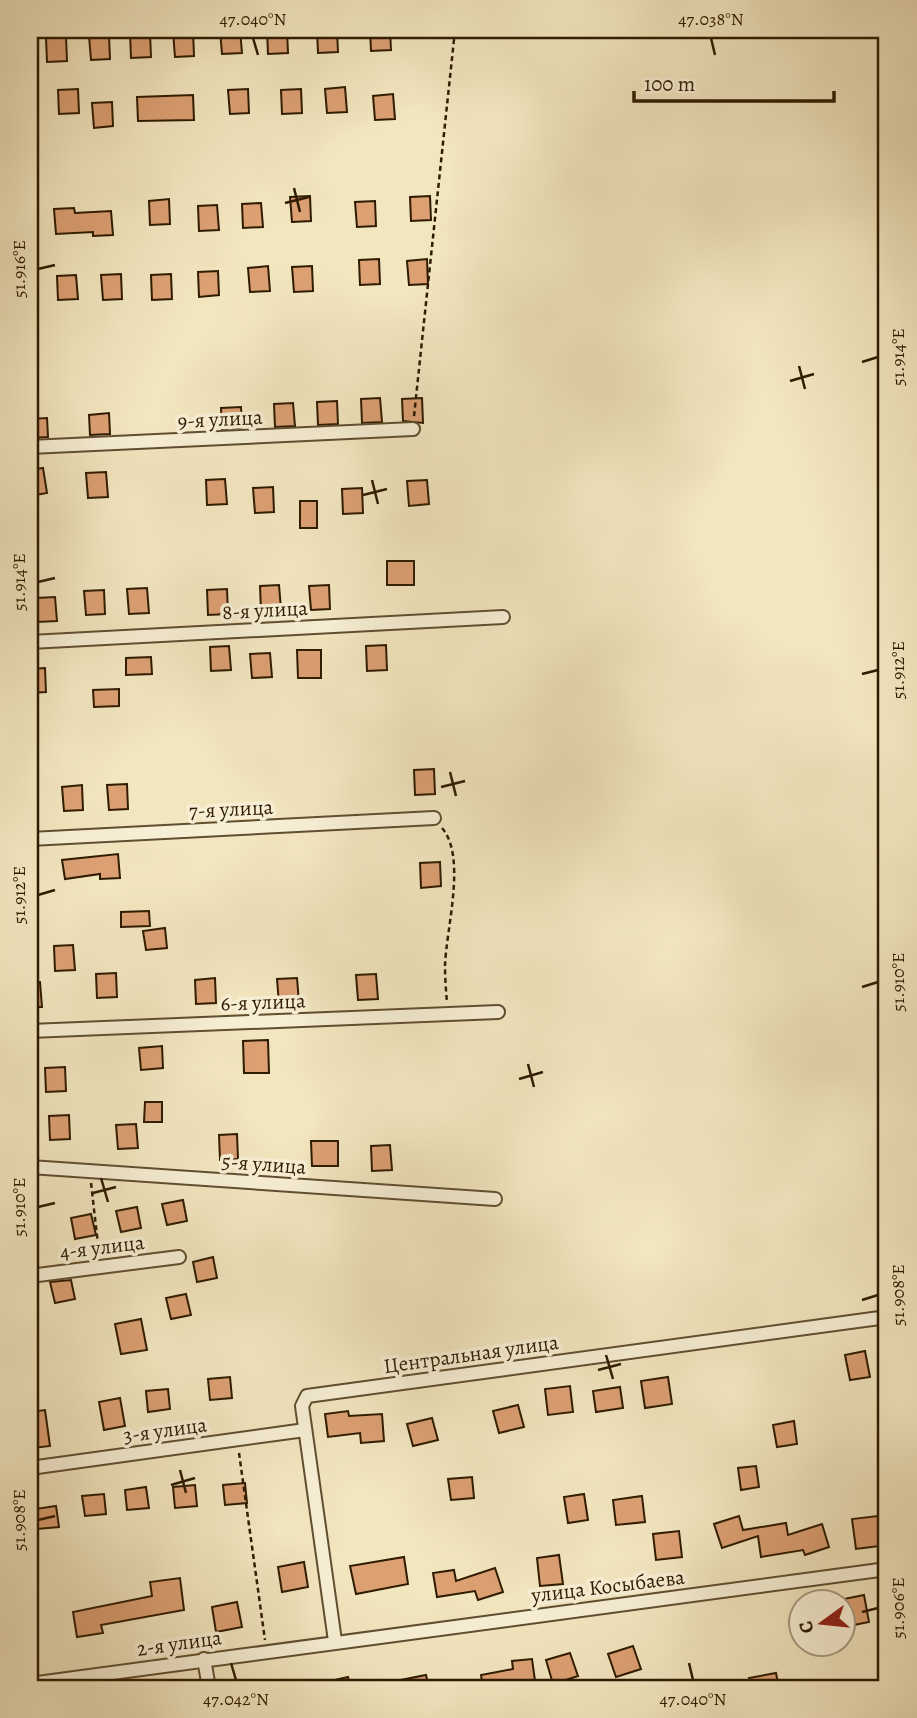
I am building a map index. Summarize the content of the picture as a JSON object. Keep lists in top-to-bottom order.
{
  "streets": {
    "street": [
      "9-я улица",
      "8-я улица",
      "7-я улица",
      "6-я улица",
      "5-я улица",
      "4-я улица",
      "Центральная улица",
      "3-я улица",
      "улица Косыбаева",
      "2-я улица"
    ]
  },
  "crossings": [
    ["Центральная улица", "3-я улица"],
    ["Центральная улица", "улица Косыбаева"],
    ["Центральная улица", "2-я улица"],
    ["улица Косыбаева", "2-я улица"]
  ],
  "scale_bar": "100 m",
  "north": "left",
  "coordinates": [
    "47.040°N",
    "47.038°N",
    "51.916°E",
    "51.914°E",
    "51.912°E",
    "51.910°E",
    "51.908°E",
    "51.906°E",
    "47.042°N"
  ]
}
